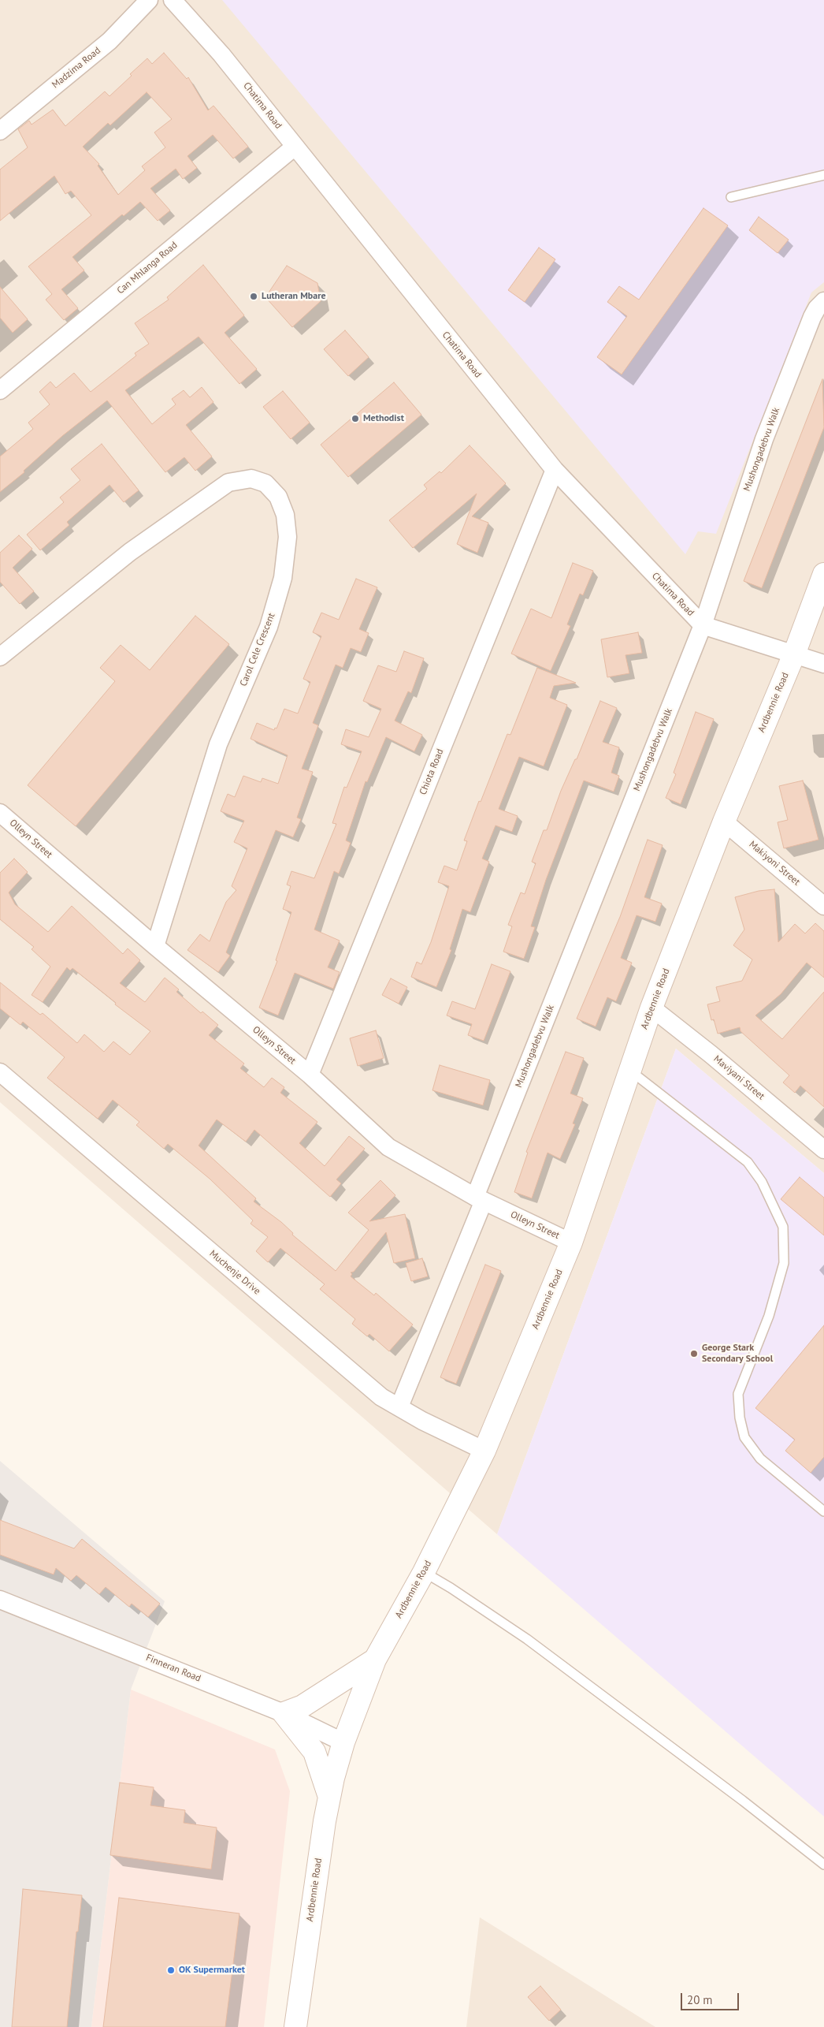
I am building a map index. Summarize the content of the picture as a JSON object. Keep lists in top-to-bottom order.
{
  "streets": {
    "main road": ["Ardbennie Road"],
    "street": [
      "Madzima Road",
      "Chatima Road",
      "Can Mhlanga Road",
      "Mushongadebvu Walk",
      "Carol Cele Crescent",
      "Chiota Road",
      "Olleyn Street",
      "Makiyoni Street",
      "Maviyani Street",
      "Muchenje Drive",
      "Finneran Road"
    ]
  },
  "crossings": [
    ["Chatima Road", "Can Mhlanga Road"],
    ["Chatima Road", "Mushongadebvu Walk"],
    ["Chatima Road", "Ardbennie Road"],
    ["Chatima Road", "Chiota Road"],
    ["Mushongadebvu Walk", "Olleyn Street"],
    ["Mushongadebvu Walk", "Muchenje Drive"],
    ["Carol Cele Crescent", "Olleyn Street"],
    ["Ardbennie Road", "Olleyn Street"],
    ["Ardbennie Road", "Makiyoni Street"],
    ["Ardbennie Road", "Maviyani Street"],
    ["Ardbennie Road", "Muchenje Drive"],
    ["Ardbennie Road", "Finneran Road"],
    ["Chiota Road", "Olleyn Street"]
  ],
  "places": [
    "Lutheran Mbare",
    "Methodist",
    "George Stark Secondary School",
    "OK Supermarket"
  ],
  "scale_bar": "20 m"
}
